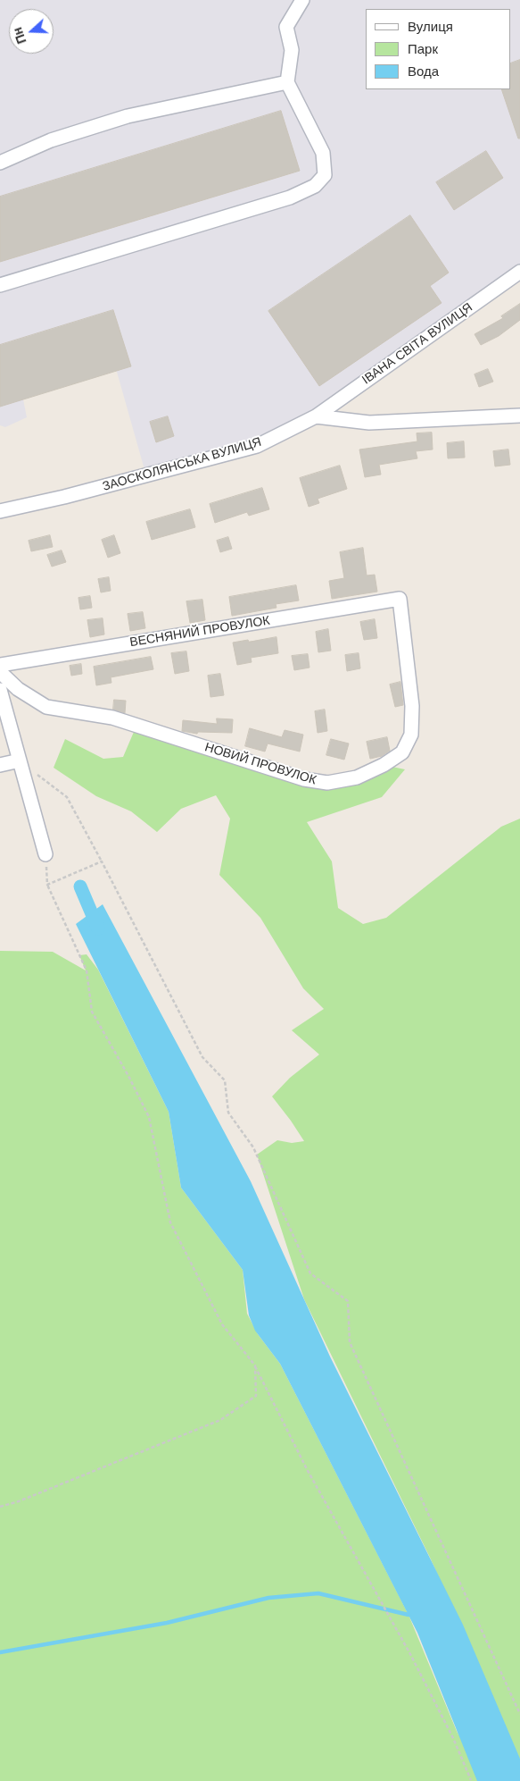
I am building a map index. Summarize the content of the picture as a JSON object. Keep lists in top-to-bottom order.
{
  "streets": {
    "street": [
      "ІВАНА СВІТА ВУЛИЦЯ",
      "ЗАОСКОЛЯНСЬКА ВУЛИЦЯ",
      "ВЕСНЯНИЙ ПРОВУЛОК",
      "НОВИЙ ПРОВУЛОК"
    ]
  },
  "crossings": [
    ["ІВАНА СВІТА ВУЛИЦЯ", "ЗАОСКОЛЯНСЬКА ВУЛИЦЯ"],
    ["ВЕСНЯНИЙ ПРОВУЛОК", "НОВИЙ ПРОВУЛОК"]
  ],
  "legend": ["Вулиця", "Парк", "Вода"],
  "north": "left"
}
